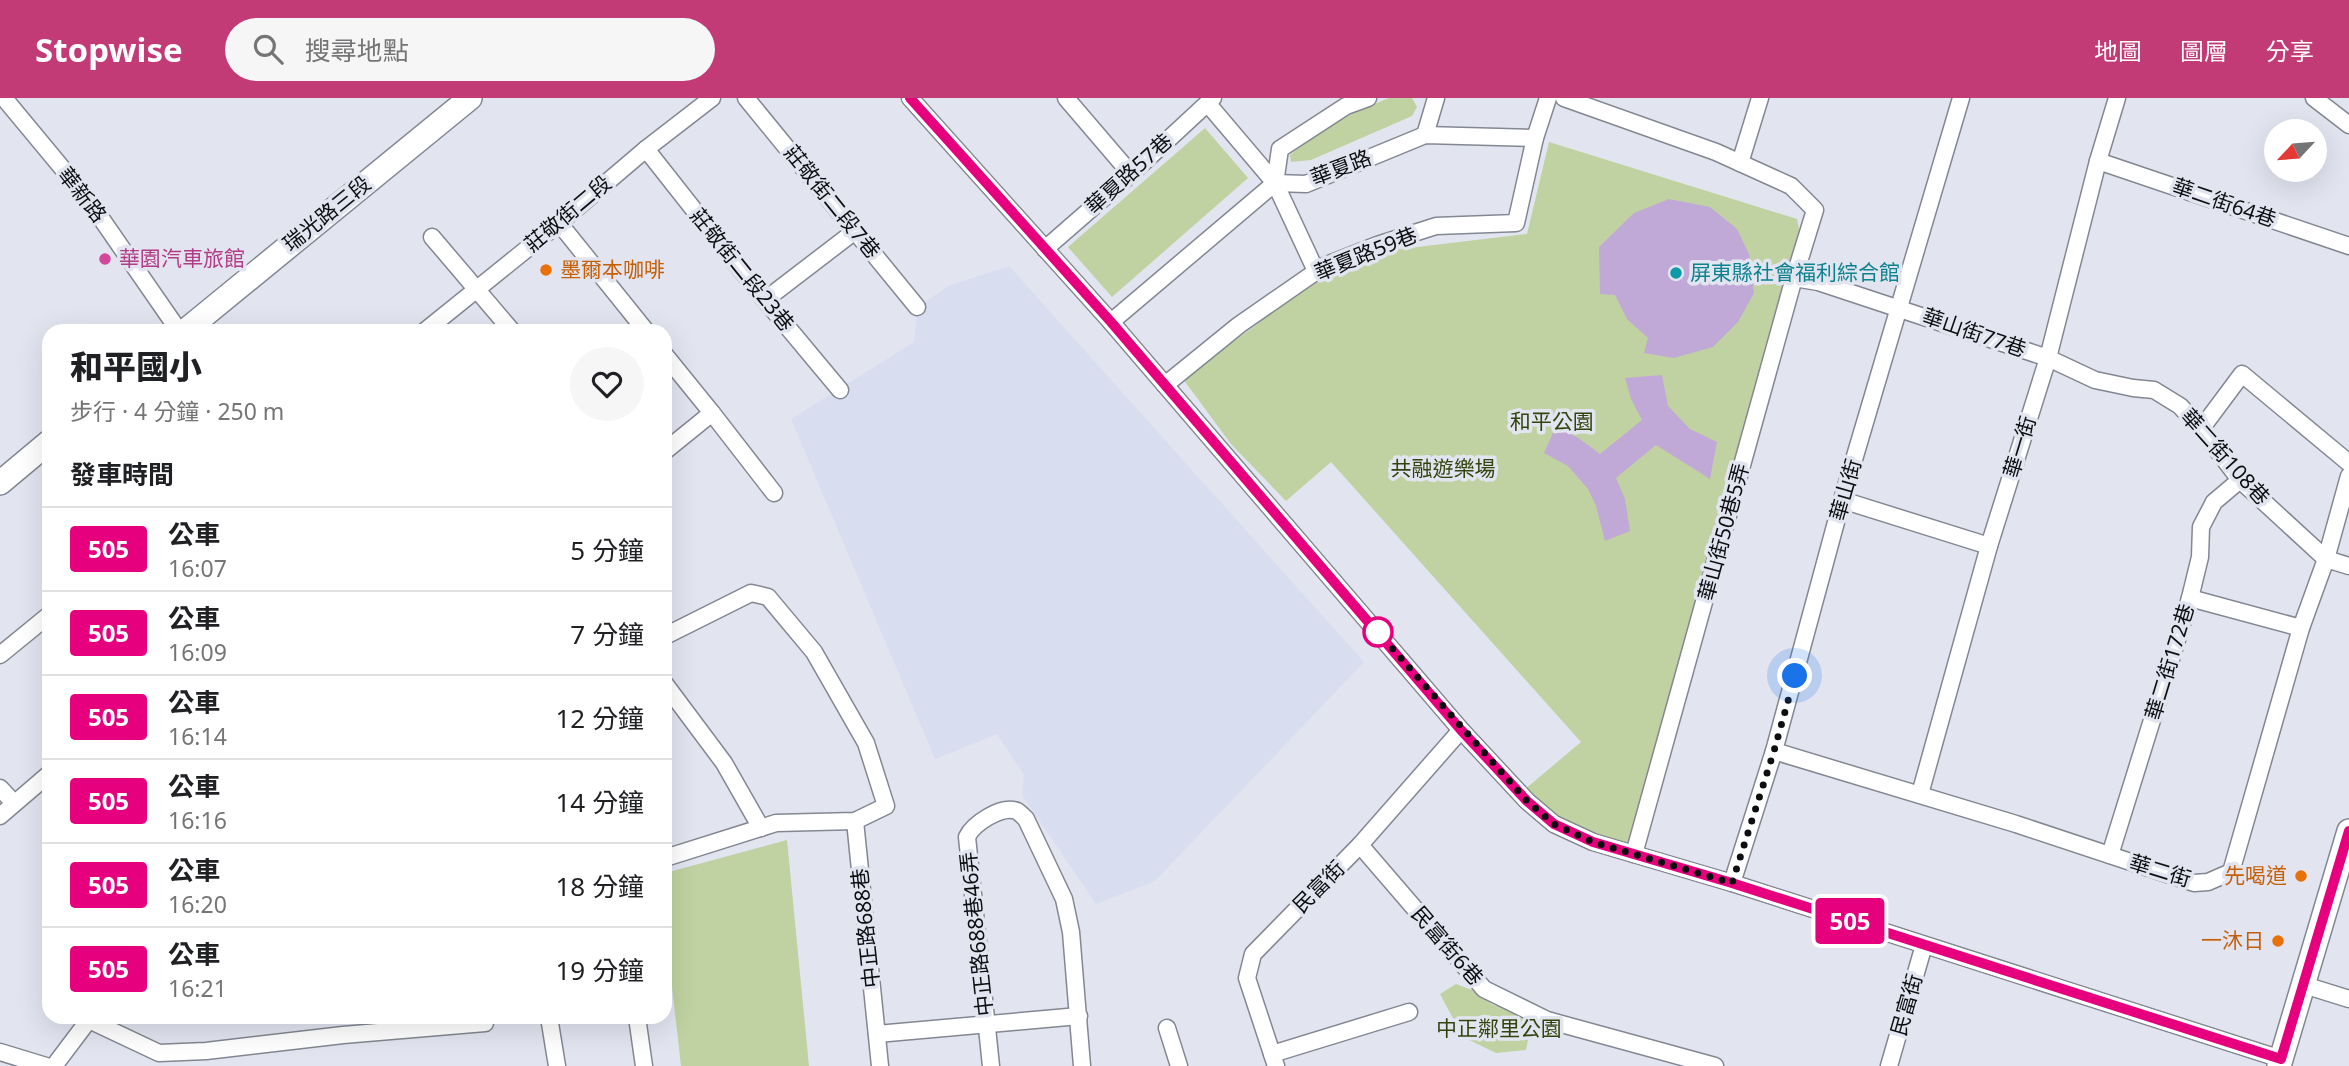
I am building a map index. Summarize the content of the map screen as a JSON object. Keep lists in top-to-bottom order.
{
  "streets": {
    "street": [
      "華夏路",
      "華夏路57巷",
      "華新路",
      "莊敬街二段7巷",
      "華二街64巷",
      "瑞光路三段",
      "莊敬街二段",
      "華夏路59巷",
      "莊敬街二段23巷",
      "華山街77巷",
      "華一街",
      "華二街108巷",
      "華山街",
      "華山街50巷5弄",
      "華二街172巷",
      "華二街",
      "民富街",
      "中正路688巷",
      "中正路688巷46弄",
      "民富街6巷"
    ]
  },
  "crossings": [
    ["華夏路", "華夏路59巷"],
    ["華二街64巷", "華一街"],
    ["莊敬街二段", "莊敬街二段23巷"],
    ["華山街77巷", "華一街"],
    ["華山街77巷", "華二街108巷"],
    ["華山街77巷", "華山街"],
    ["華山街77巷", "華山街50巷5弄"],
    ["華一街", "華二街108巷"],
    ["華一街", "華二街"],
    ["華二街108巷", "華二街172巷"],
    ["華二街108巷", "華二街"],
    ["華山街", "華二街"],
    ["華二街172巷", "華二街"],
    ["民富街", "民富街6巷"]
  ],
  "parks": ["和平公園", "共融遊樂場", "中正鄰里公園"],
  "places": [
    "華園汽車旅館",
    "墨爾本咖啡",
    "屏東縣社會福利綜合館",
    "先喝道",
    "一沐日"
  ],
  "lines": ["bus line 505"],
  "north": "bottom left",
  "page": {
    "header": "Stopwise",
    "search": "搜尋地點",
    "nav": ["地圖", "圖層", "分享"],
    "on_map": "505",
    "heading": [
      ["和平國小", "步行 · 4 分鐘 · 250 m"],
      "發車時間"
    ],
    "list": [
      {
        "mark": "505",
        "name": "公車",
        "note": "16:07",
        "value": "5 分鐘"
      },
      {
        "mark": "505",
        "name": "公車",
        "note": "16:09",
        "value": "7 分鐘"
      },
      {
        "mark": "505",
        "name": "公車",
        "note": "16:14",
        "value": "12 分鐘"
      },
      {
        "mark": "505",
        "name": "公車",
        "note": "16:16",
        "value": "14 分鐘"
      },
      {
        "mark": "505",
        "name": "公車",
        "note": "16:20",
        "value": "18 分鐘"
      },
      {
        "mark": "505",
        "name": "公車",
        "note": "16:21",
        "value": "19 分鐘"
      }
    ]
  }
}
